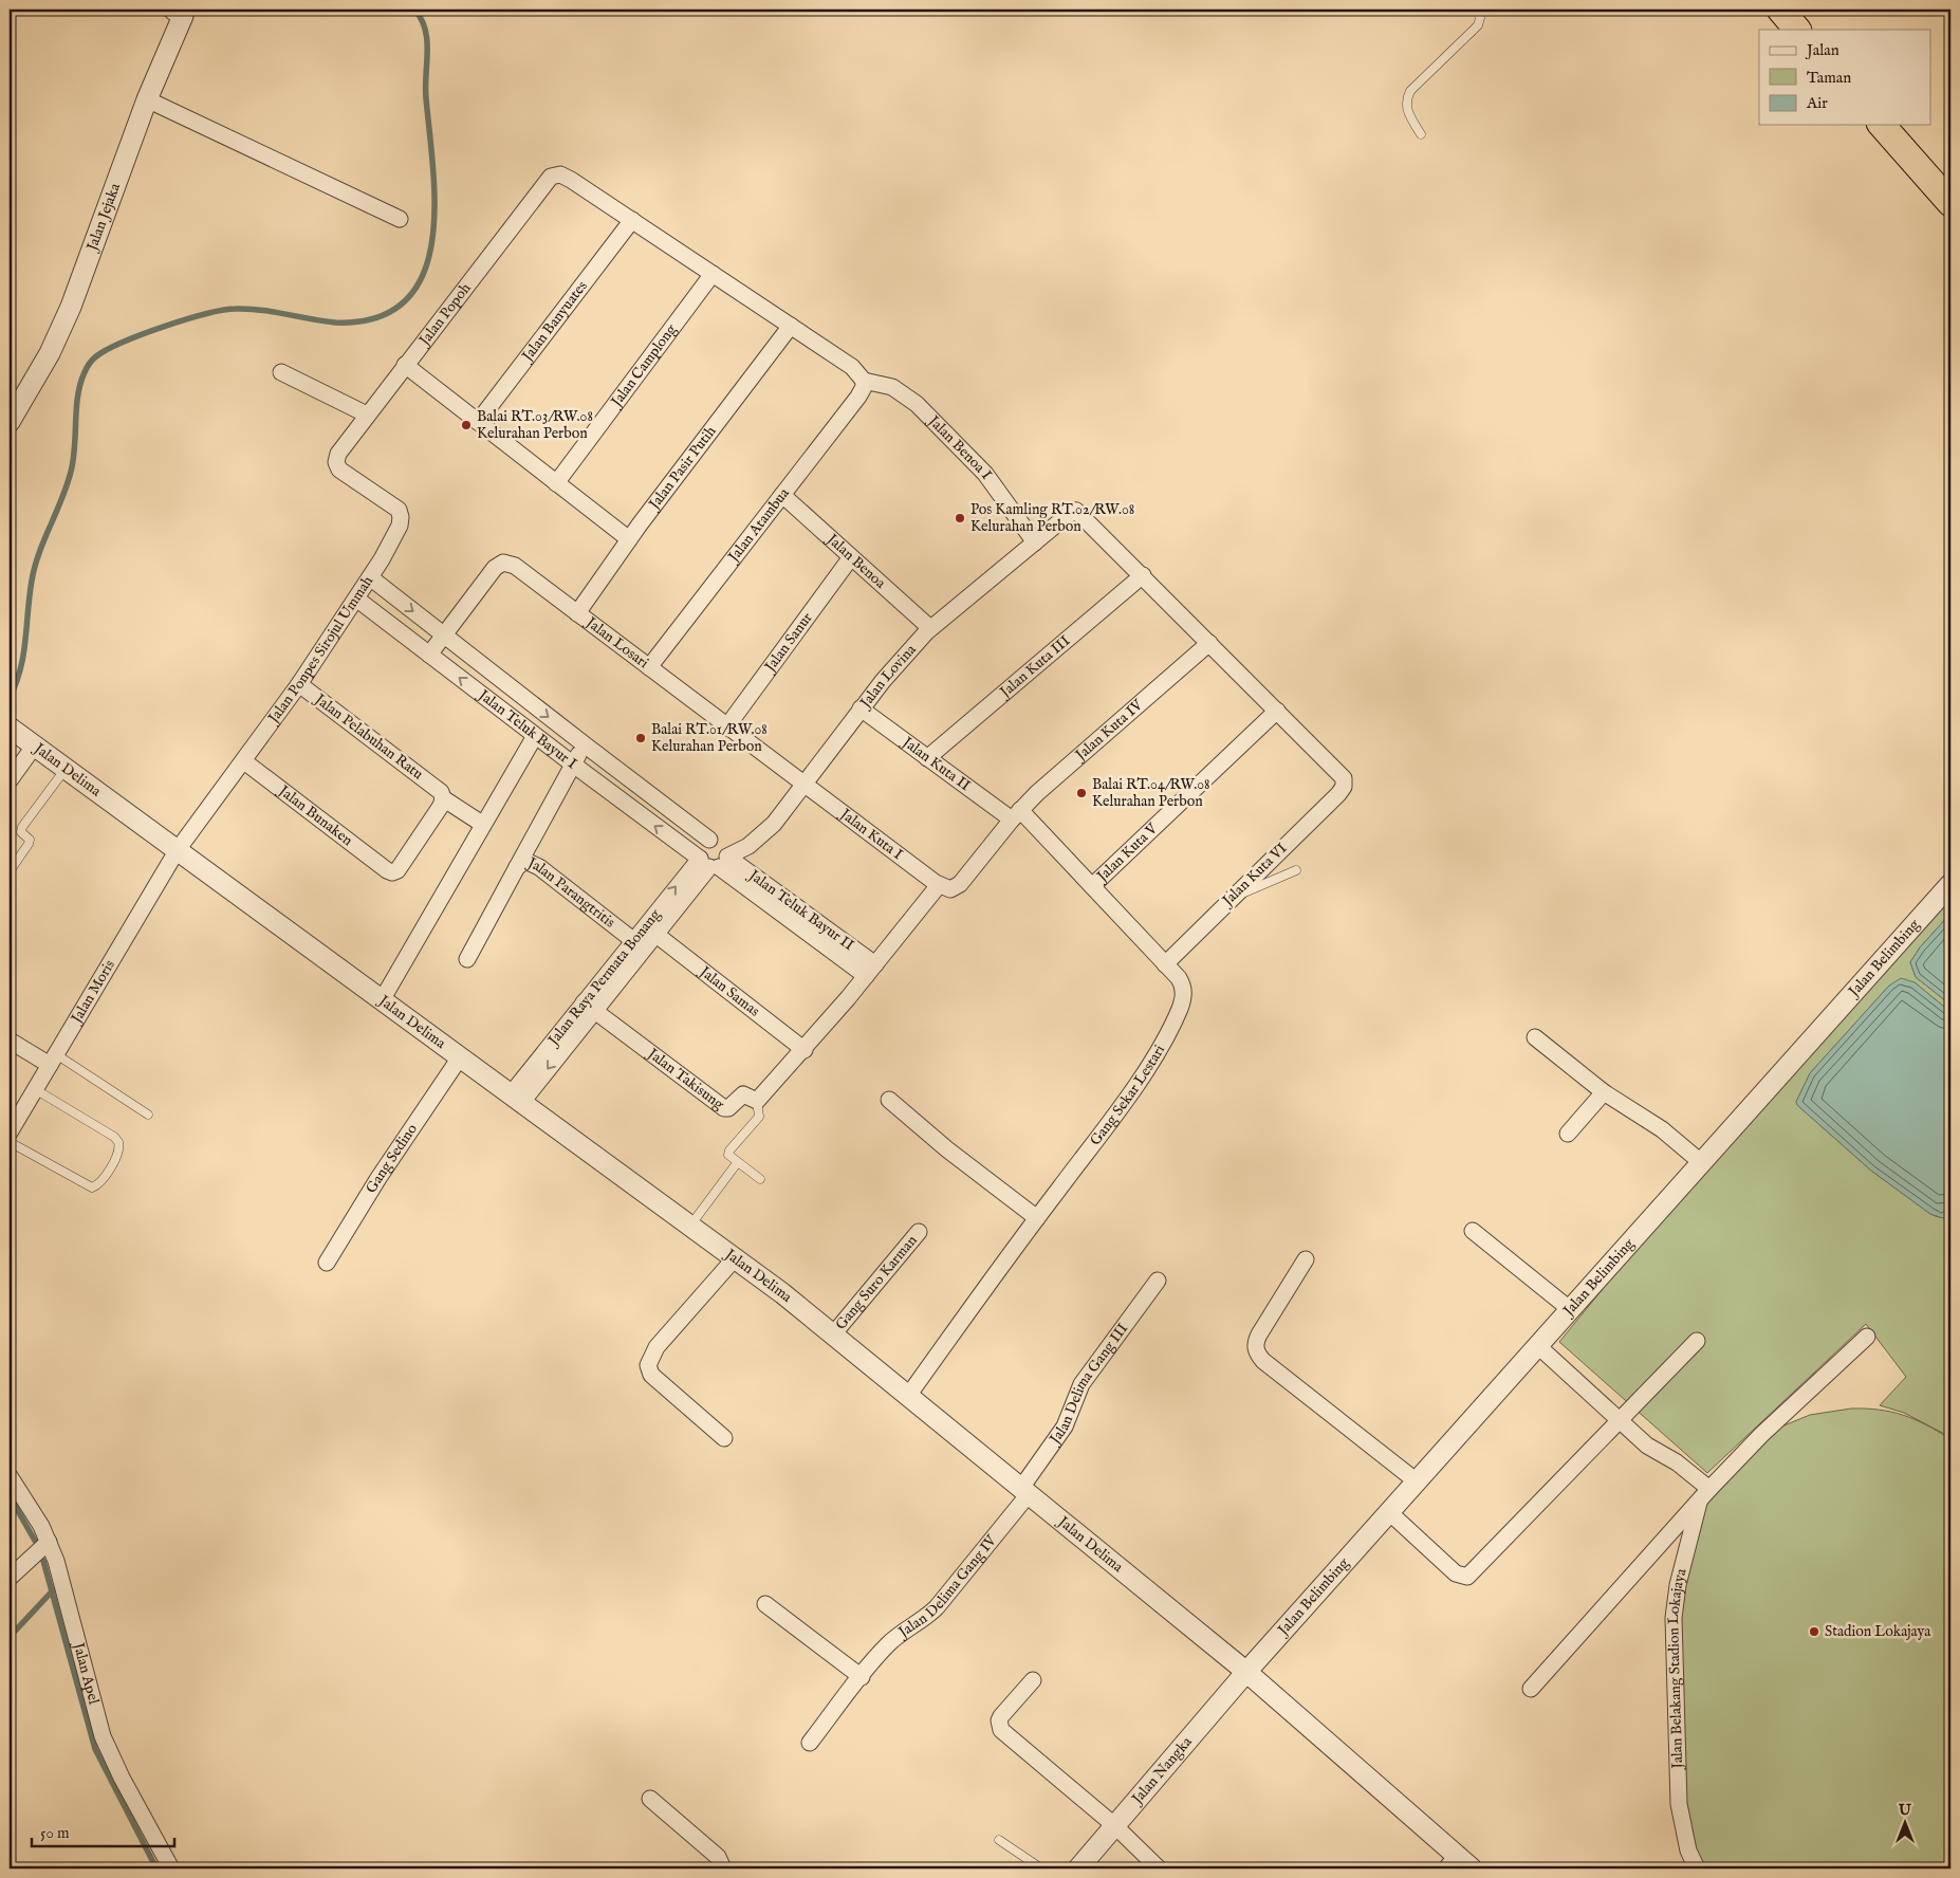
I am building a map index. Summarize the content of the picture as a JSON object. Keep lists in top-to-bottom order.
{
  "streets": {
    "street": [
      "Jalan Jejaka",
      "Jalan Popoh",
      "Jalan Banyuates",
      "Jalan Camplong",
      "Jalan Benoa I",
      "Jalan Pasir Putih",
      "Jalan Atambua",
      "Jalan Benoa",
      "Jalan Sanur",
      "Jalan Losari",
      "Jalan Ponpes Sirojul Ummah",
      "Jalan Kuta III",
      "Jalan Lovina",
      "Jalan Teluk Bayur I",
      "Jalan Kuta IV",
      "Jalan Pelabuhan Ratu",
      "Jalan Kuta II",
      "Jalan Delima",
      "Jalan Bunaken",
      "Jalan Kuta I",
      "Jalan Kuta V",
      "Jalan Kuta VI",
      "Jalan Parangtritis",
      "Jalan Teluk Bayur II",
      "Jalan Belimbing",
      "Jalan Raya Permata Bonang",
      "Jalan Moris",
      "Jalan Samas",
      "Jalan Takisung",
      "Gang Sekar Lestari",
      "Gang Sedino",
      "Gang Suro Karman",
      "Jalan Delima Gang III",
      "Jalan Delima Gang IV",
      "Jalan Belakang Stadion Lokajaya",
      "Jalan Apel",
      "Jalan Nangka"
    ]
  },
  "crossings": [
    ["Jalan Popoh", "Jalan Banyuates"],
    ["Jalan Popoh", "Jalan Ponpes Sirojul Ummah"],
    ["Jalan Benoa I", "Jalan Atambua"],
    ["Jalan Benoa I", "Jalan Lovina"],
    ["Jalan Pasir Putih", "Jalan Losari"],
    ["Jalan Atambua", "Jalan Benoa"],
    ["Jalan Atambua", "Jalan Losari"],
    ["Jalan Benoa", "Jalan Sanur"],
    ["Jalan Benoa", "Jalan Lovina"],
    ["Jalan Sanur", "Jalan Losari"],
    ["Jalan Losari", "Jalan Lovina"],
    ["Jalan Losari", "Jalan Teluk Bayur I"],
    ["Jalan Losari", "Jalan Kuta I"],
    ["Jalan Ponpes Sirojul Ummah", "Jalan Teluk Bayur I"],
    ["Jalan Ponpes Sirojul Ummah", "Jalan Pelabuhan Ratu"],
    ["Jalan Ponpes Sirojul Ummah", "Jalan Delima"],
    ["Jalan Ponpes Sirojul Ummah", "Jalan Bunaken"],
    ["Jalan Ponpes Sirojul Ummah", "Jalan Moris"],
    ["Jalan Kuta III", "Jalan Lovina"],
    ["Jalan Kuta III", "Jalan Kuta II"],
    ["Jalan Lovina", "Jalan Teluk Bayur I"],
    ["Jalan Lovina", "Jalan Kuta II"],
    ["Jalan Lovina", "Jalan Kuta I"],
    ["Jalan Lovina", "Jalan Teluk Bayur II"],
    ["Jalan Lovina", "Jalan Raya Permata Bonang"],
    ["Jalan Teluk Bayur I", "Jalan Teluk Bayur II"],
    ["Jalan Teluk Bayur I", "Jalan Raya Permata Bonang"],
    ["Jalan Kuta IV", "Jalan Kuta II"],
    ["Jalan Kuta IV", "Jalan Kuta I"],
    ["Jalan Pelabuhan Ratu", "Jalan Bunaken"],
    ["Jalan Kuta II", "Jalan Kuta V"],
    ["Jalan Kuta II", "Jalan Kuta VI"],
    ["Jalan Kuta II", "Gang Sekar Lestari"],
    ["Jalan Delima", "Jalan Belimbing"],
    ["Jalan Delima", "Jalan Raya Permata Bonang"],
    ["Jalan Delima", "Jalan Moris"],
    ["Jalan Delima", "Gang Sekar Lestari"],
    ["Jalan Delima", "Gang Sedino"],
    ["Jalan Delima", "Gang Suro Karman"],
    ["Jalan Delima", "Jalan Delima Gang III"],
    ["Jalan Delima", "Jalan Delima Gang IV"],
    ["Jalan Delima", "Jalan Nangka"],
    ["Jalan Kuta V", "Jalan Kuta VI"],
    ["Jalan Kuta VI", "Gang Sekar Lestari"],
    ["Jalan Parangtritis", "Jalan Raya Permata Bonang"],
    ["Jalan Teluk Bayur II", "Jalan Raya Permata Bonang"],
    ["Jalan Belimbing", "Jalan Nangka"],
    ["Jalan Raya Permata Bonang", "Jalan Samas"],
    ["Jalan Raya Permata Bonang", "Jalan Takisung"],
    ["Jalan Delima Gang III", "Jalan Delima Gang IV"]
  ],
  "places": [
    "Balai RT.03/RW.08 Kelurahan Perbon",
    "Pos Kamling RT.02/RW.08 Kelurahan Perbon",
    "Balai RT.01/RW.08 Kelurahan Perbon",
    "Balai RT.04/RW.08 Kelurahan Perbon",
    "Stadion Lokajaya"
  ],
  "legend": ["Jalan", "Taman", "Air"],
  "scale_bar": "50 m",
  "north": "top"
}
